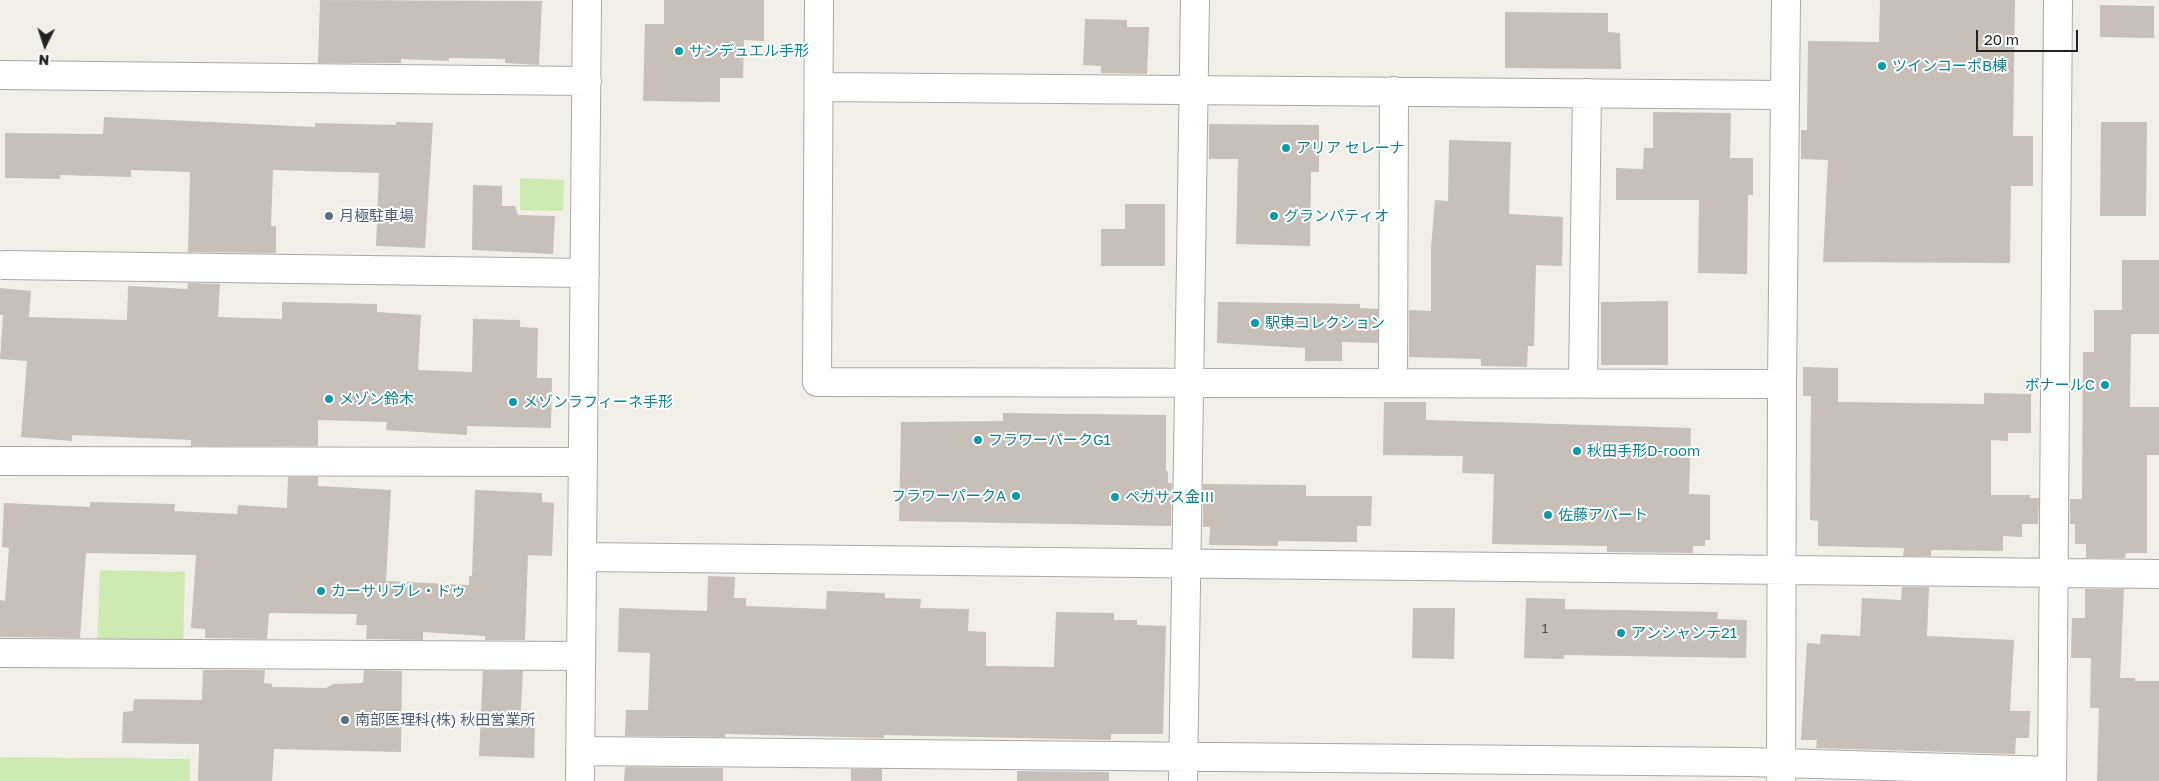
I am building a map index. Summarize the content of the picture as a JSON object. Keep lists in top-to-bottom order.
{
  "places": [
    "サンデュエル手形",
    "ツインコーポB棟",
    "アリア セレーナ",
    "月極駐車場",
    "グランパティオ",
    "駅東コレクション",
    "ボナールC",
    "メゾン鈴木",
    "メゾンラフィーネ手形",
    "フラワーパークG1",
    "秋田手形D-room",
    "フラワーパークA",
    "ペガサス金III",
    "佐藤アパート",
    "カーサリブレ・ドゥ",
    "アンシャンテ21",
    "南部医理科(株) 秋田営業所"
  ],
  "house_numbers": ["1"],
  "scale_bar": "20 m",
  "north": "bottom"
}
